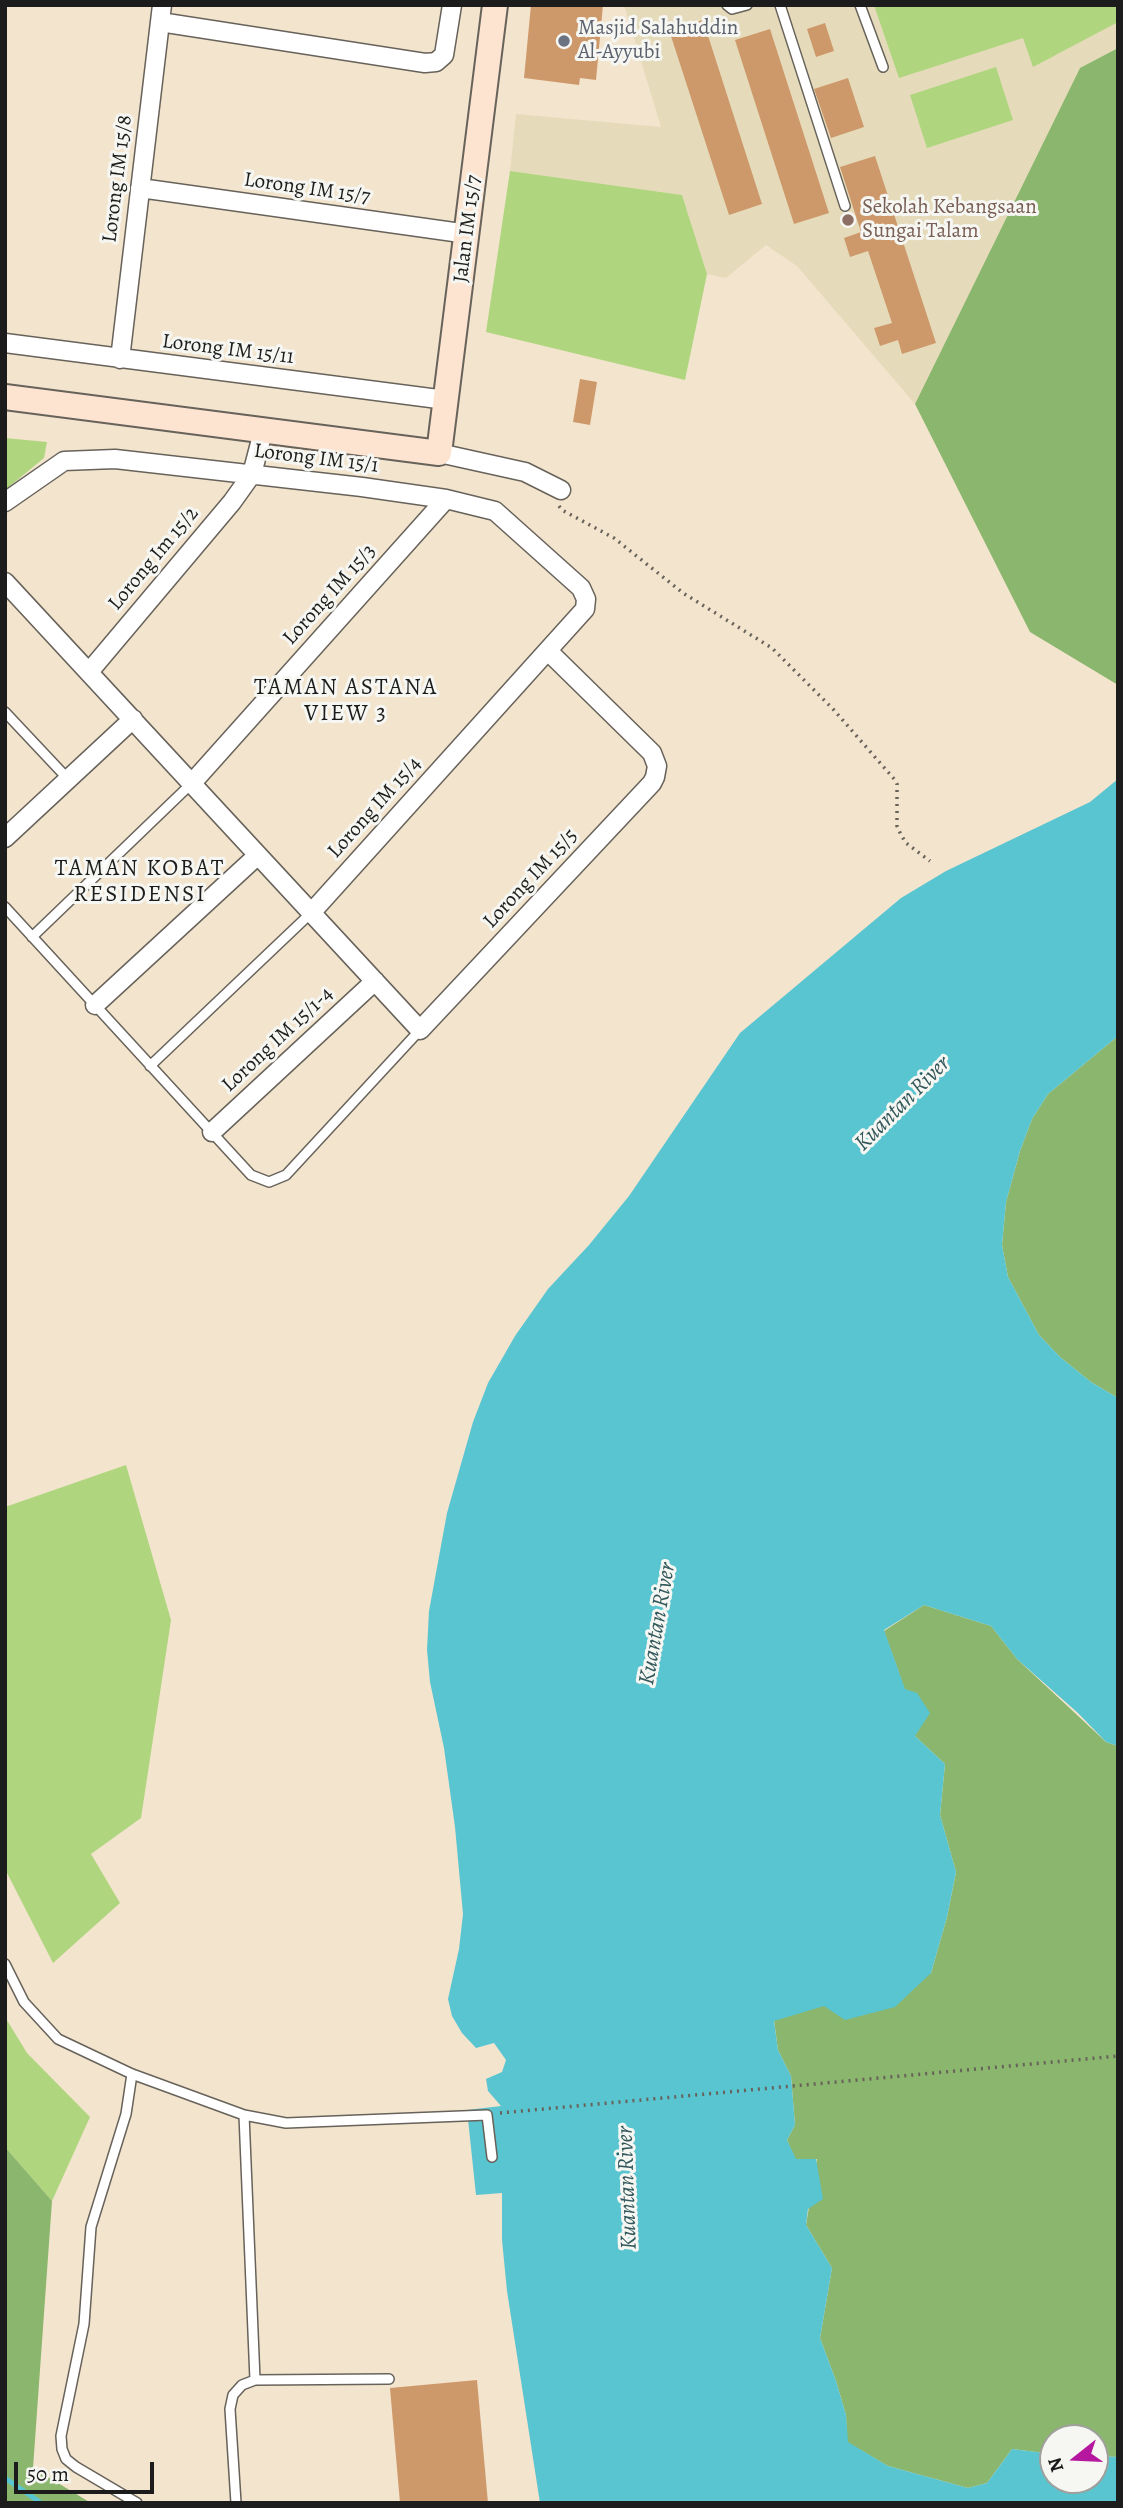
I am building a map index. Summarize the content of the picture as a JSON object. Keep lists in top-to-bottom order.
{
  "streets": {
    "street": [
      "Lorong IM 15/8",
      "Lorong IM 15/7",
      "Jalan IM 15/7",
      "Lorong IM 15/11",
      "Lorong IM 15/1",
      "Lorong Im 15/2",
      "Lorong IM 15/3",
      "Lorong IM 15/4",
      "Lorong IM 15/5",
      "Lorong IM 15/1-4"
    ]
  },
  "crossings": [
    ["Lorong IM 15/8", "Lorong IM 15/7"],
    ["Lorong IM 15/8", "Lorong IM 15/11"],
    ["Lorong IM 15/7", "Jalan IM 15/7"],
    ["Jalan IM 15/7", "Lorong IM 15/11"],
    ["Lorong IM 15/1", "Lorong Im 15/2"],
    ["Lorong IM 15/1", "Lorong IM 15/3"],
    ["Lorong IM 15/1", "Lorong IM 15/4"],
    ["Lorong IM 15/4", "Lorong IM 15/5"]
  ],
  "districts": ["TAMAN ASTANA VIEW 3", "TAMAN KOBAT RESIDENSI"],
  "water": ["Kuantan River"],
  "places": ["Masjid Salahuddin Al-Ayyubi", "Sekolah Kebangsaan Sungai Talam"],
  "scale_bar": "50 m",
  "north": "left"
}
